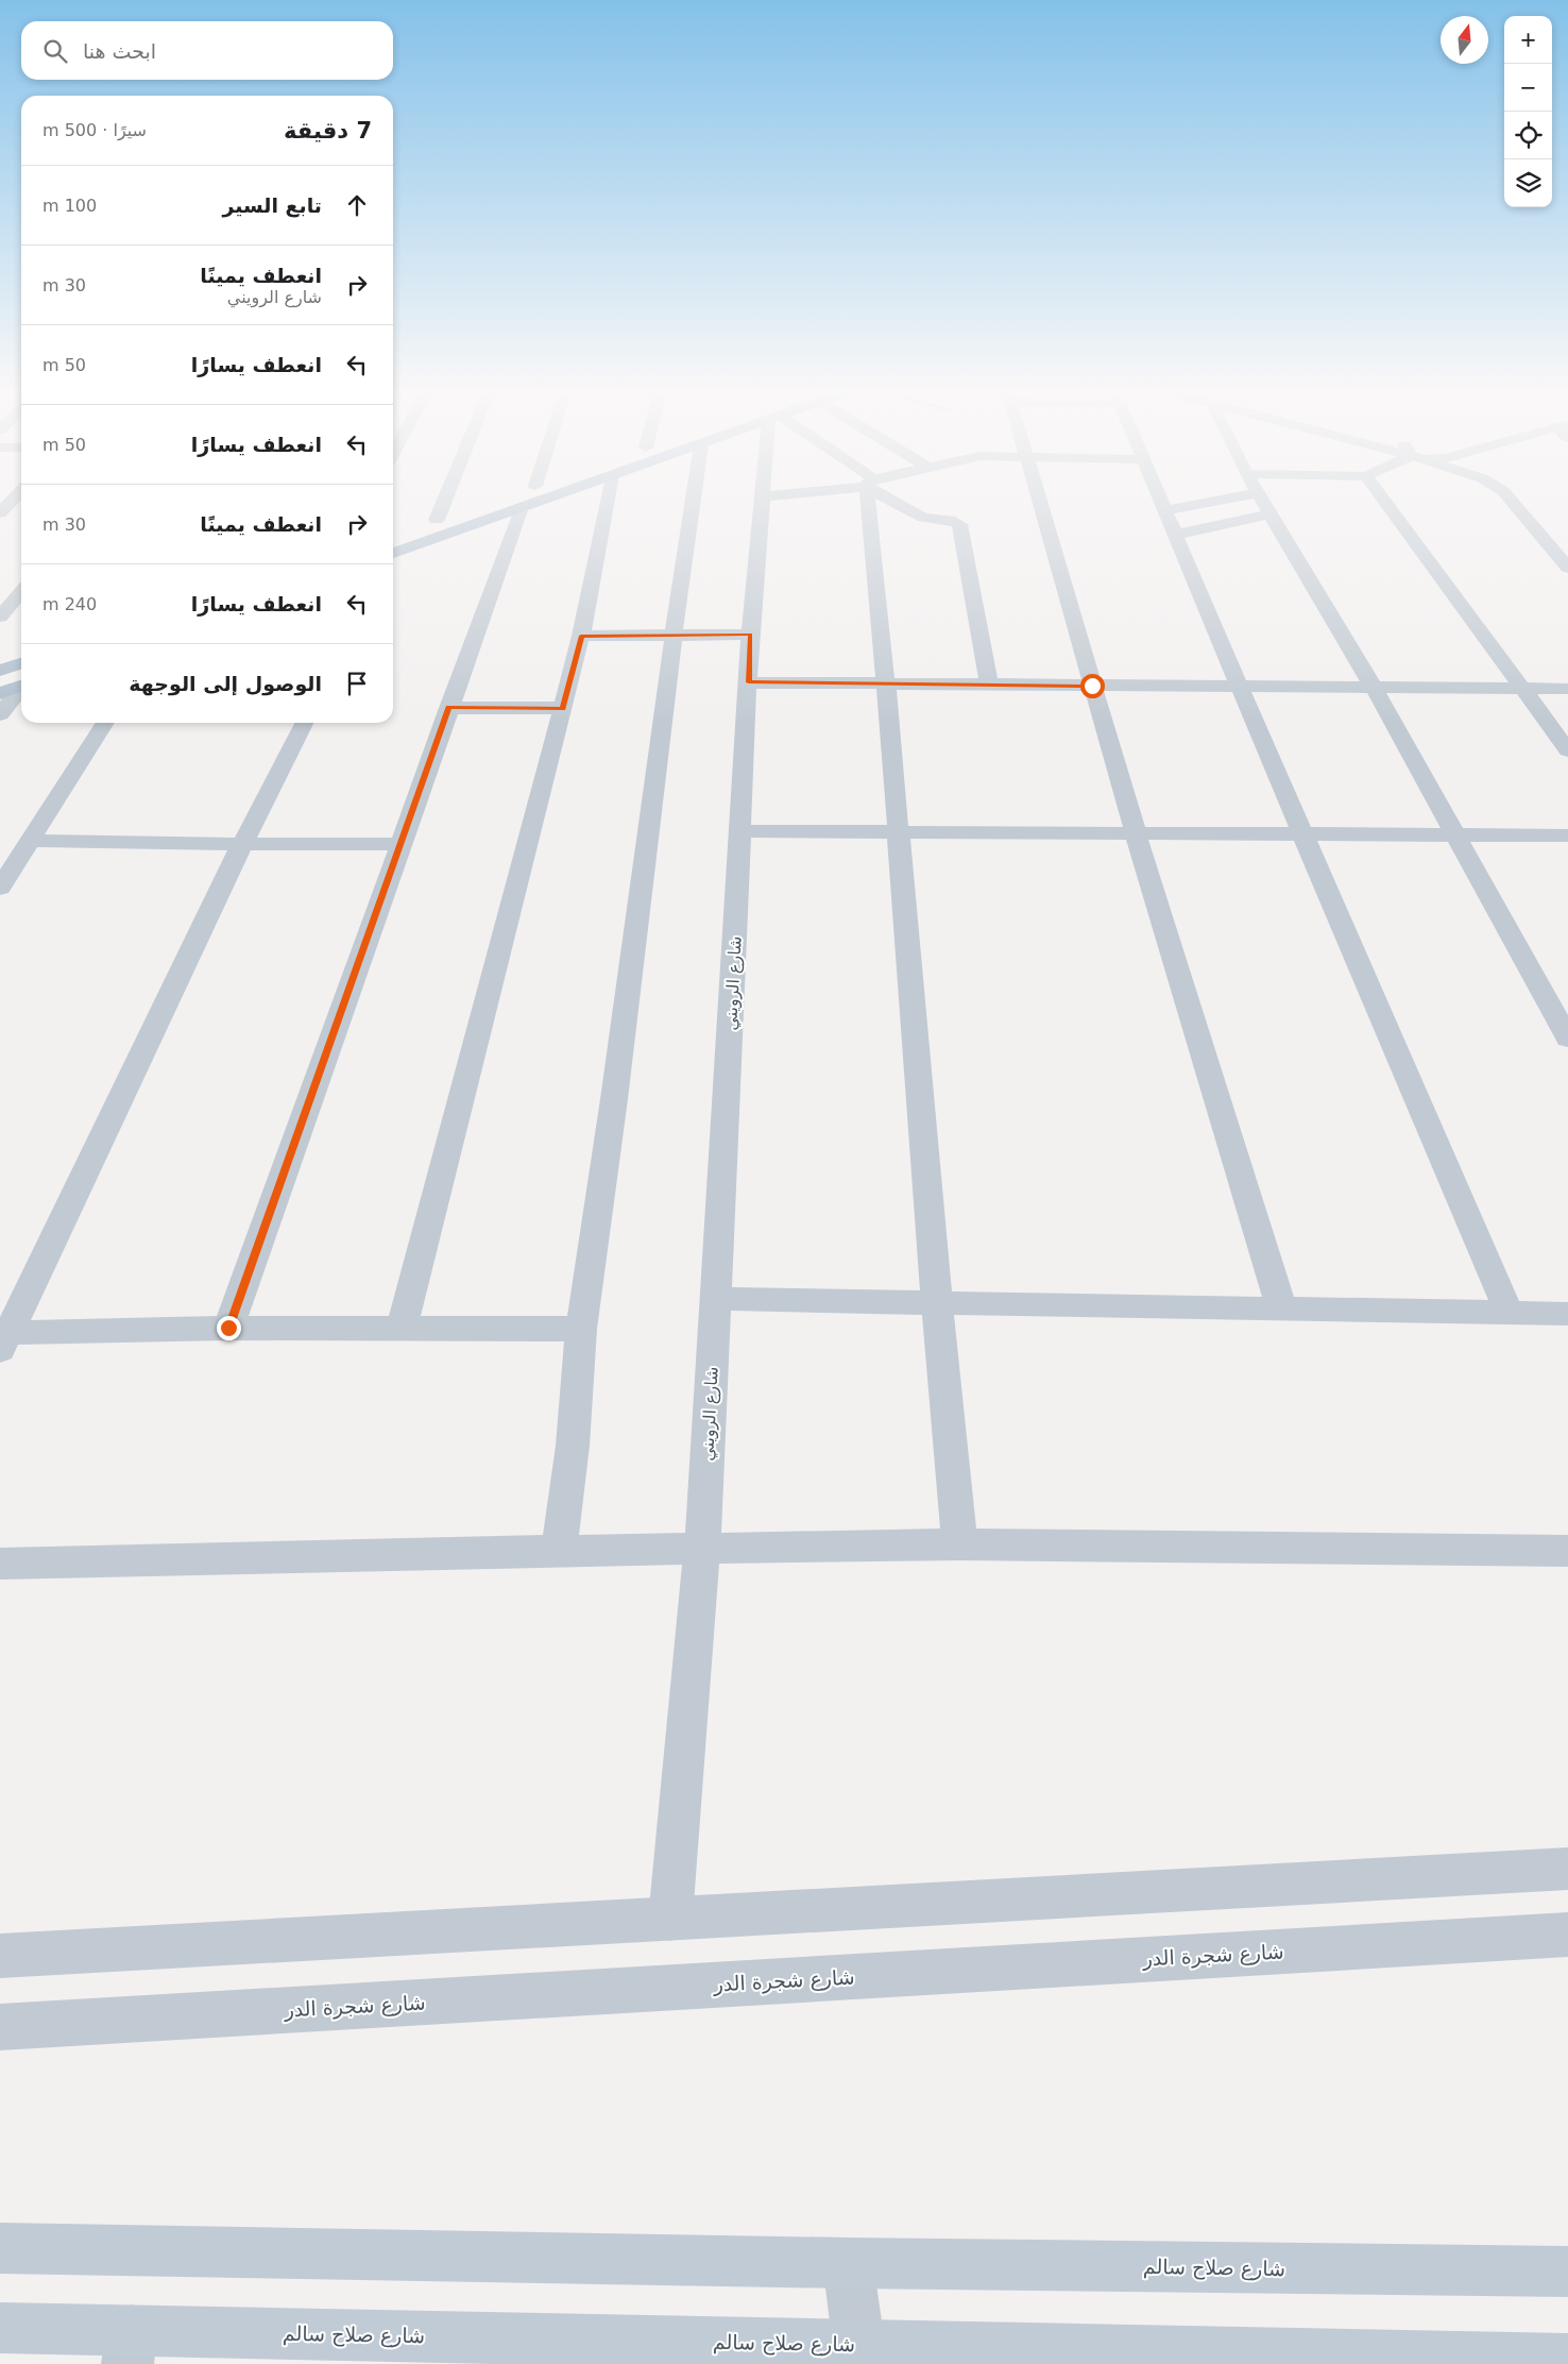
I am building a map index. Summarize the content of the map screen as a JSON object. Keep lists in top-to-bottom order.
{
  "streets": {
    "main road": ["شارع صلاح سالم"],
    "street": ["شارع الرويني", "شارع شجرة الدر"]
  },
  "north": "top",
  "page": {
    "map_buttons": ["+", "−"],
    "search": "ابحث هنا",
    "heading": ["7 دقيقة", "سيرًا · 500 m"],
    "list": [
      ["تابع السير", "100 m"],
      ["انعطف يمينًا", "شارع الرويني", "30 m"],
      ["انعطف يسارًا", "50 m"],
      ["انعطف يسارًا", "50 m"],
      ["انعطف يمينًا", "30 m"],
      ["انعطف يسارًا", "240 m"],
      "الوصول إلى الوجهة"
    ]
  }
}
